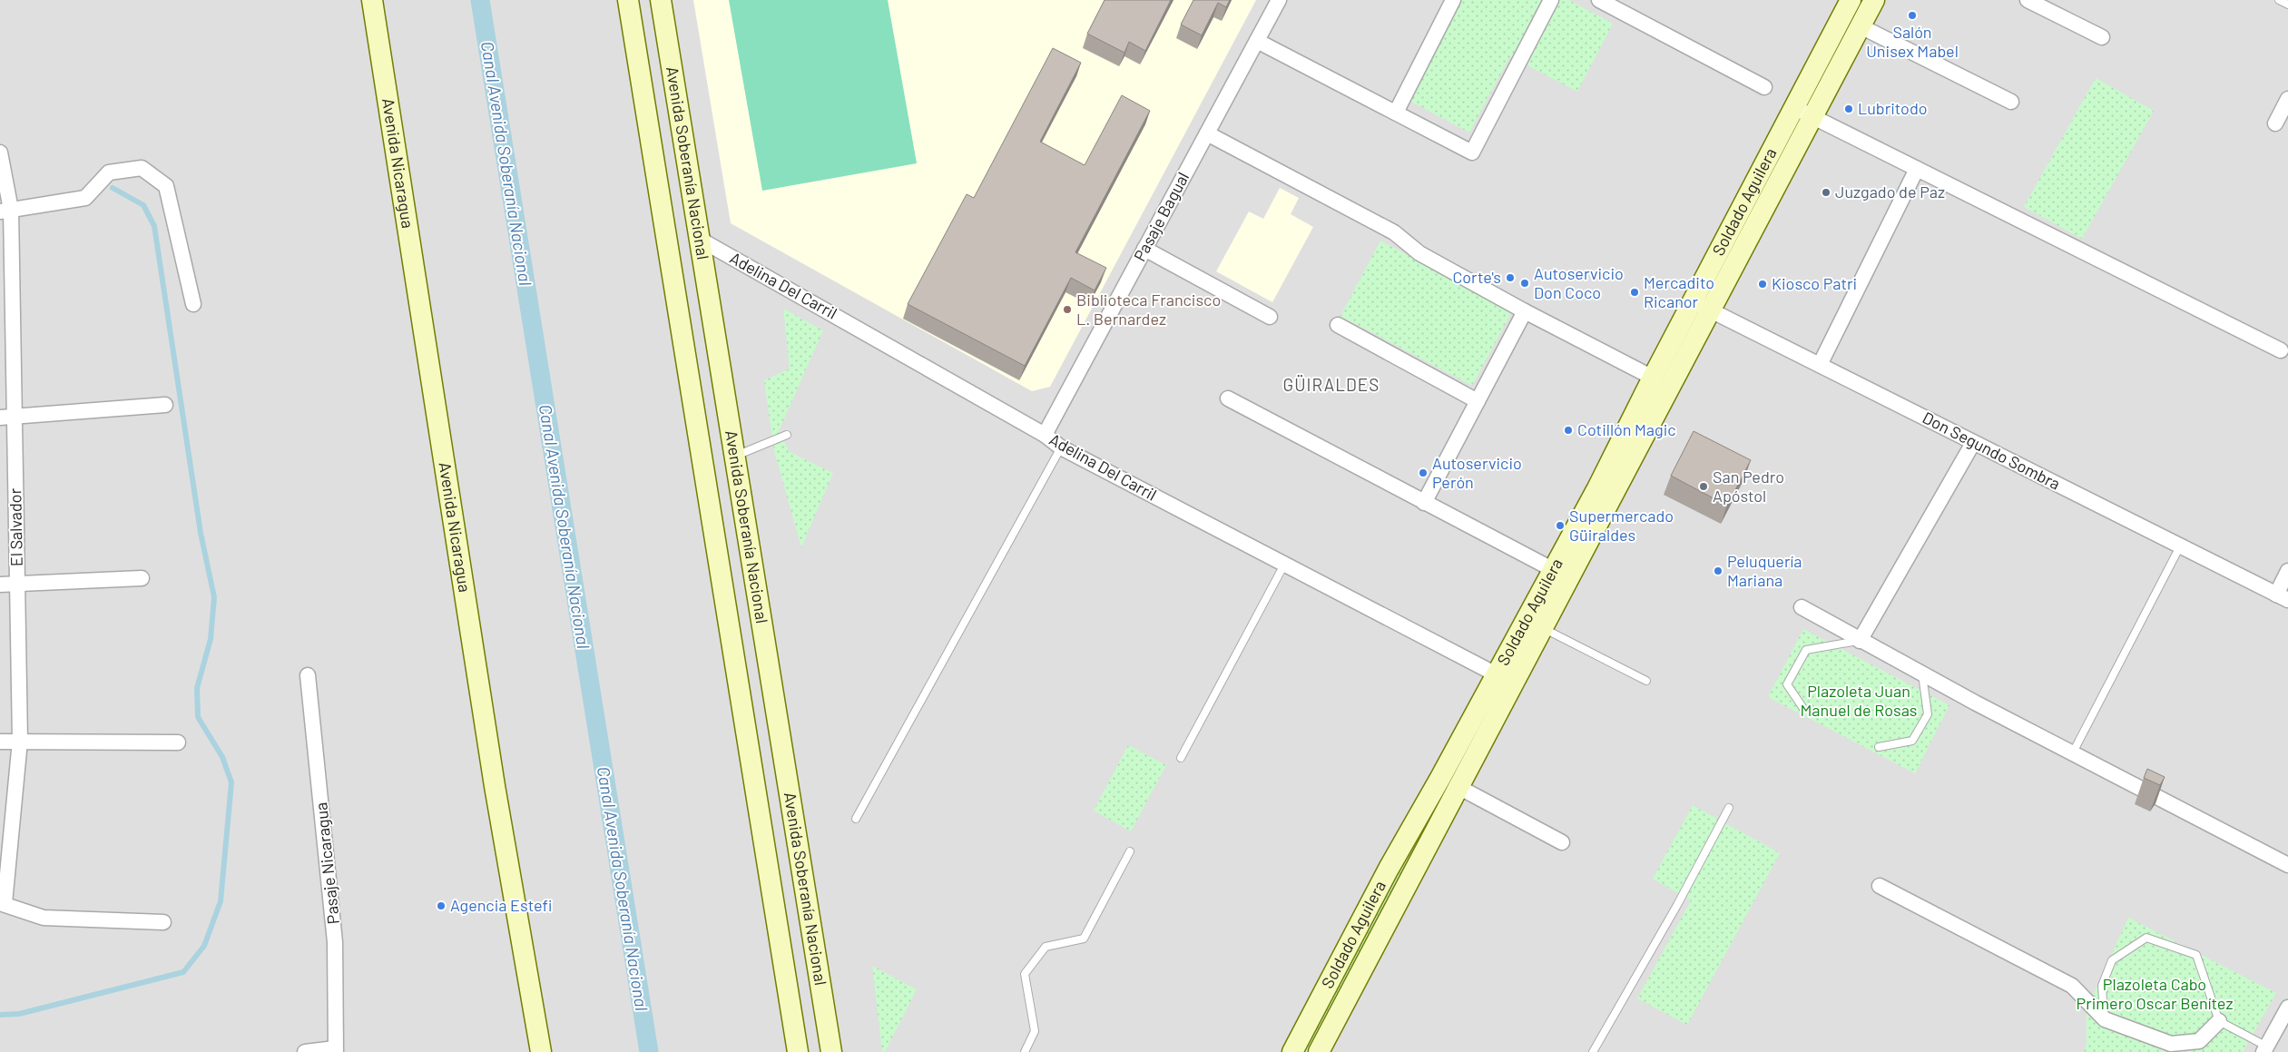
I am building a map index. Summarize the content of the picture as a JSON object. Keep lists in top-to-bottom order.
{
  "streets": {
    "street": [
      "Avenida Nicaragua",
      "Avenida Soberanía Nacional",
      "Soldado Aguilera",
      "Pasaje Bagual",
      "Adelina Del Carril",
      "Don Segundo Sombra",
      "El Salvador",
      "Pasaje Nicaragua"
    ]
  },
  "crossings": [
    ["Avenida Soberanía Nacional", "Adelina Del Carril"],
    ["Soldado Aguilera", "Adelina Del Carril"],
    ["Soldado Aguilera", "Don Segundo Sombra"],
    ["Pasaje Bagual", "Adelina Del Carril"]
  ],
  "districts": ["GÜIRALDES"],
  "water": ["Canal Avenida Soberanía Nacional"],
  "parks": ["Plazoleta Juan Manuel de Rosas", "Plazoleta Cabo Primero Oscar Benítez"],
  "places": [
    "Salón Unisex Mabel",
    "Lubritodo",
    "Juzgado de Paz",
    "Corte's",
    "Autoservicio Don Coco",
    "Kiosco Patri",
    "Mercadito Ricanor",
    "Biblioteca Francisco L. Bernardez",
    "Cotillón Magic",
    "Autoservicio Perón",
    "San Pedro Apóstol",
    "Supermercado Güiraldes",
    "Peluquería Mariana",
    "Agencia Estefi"
  ]
}
